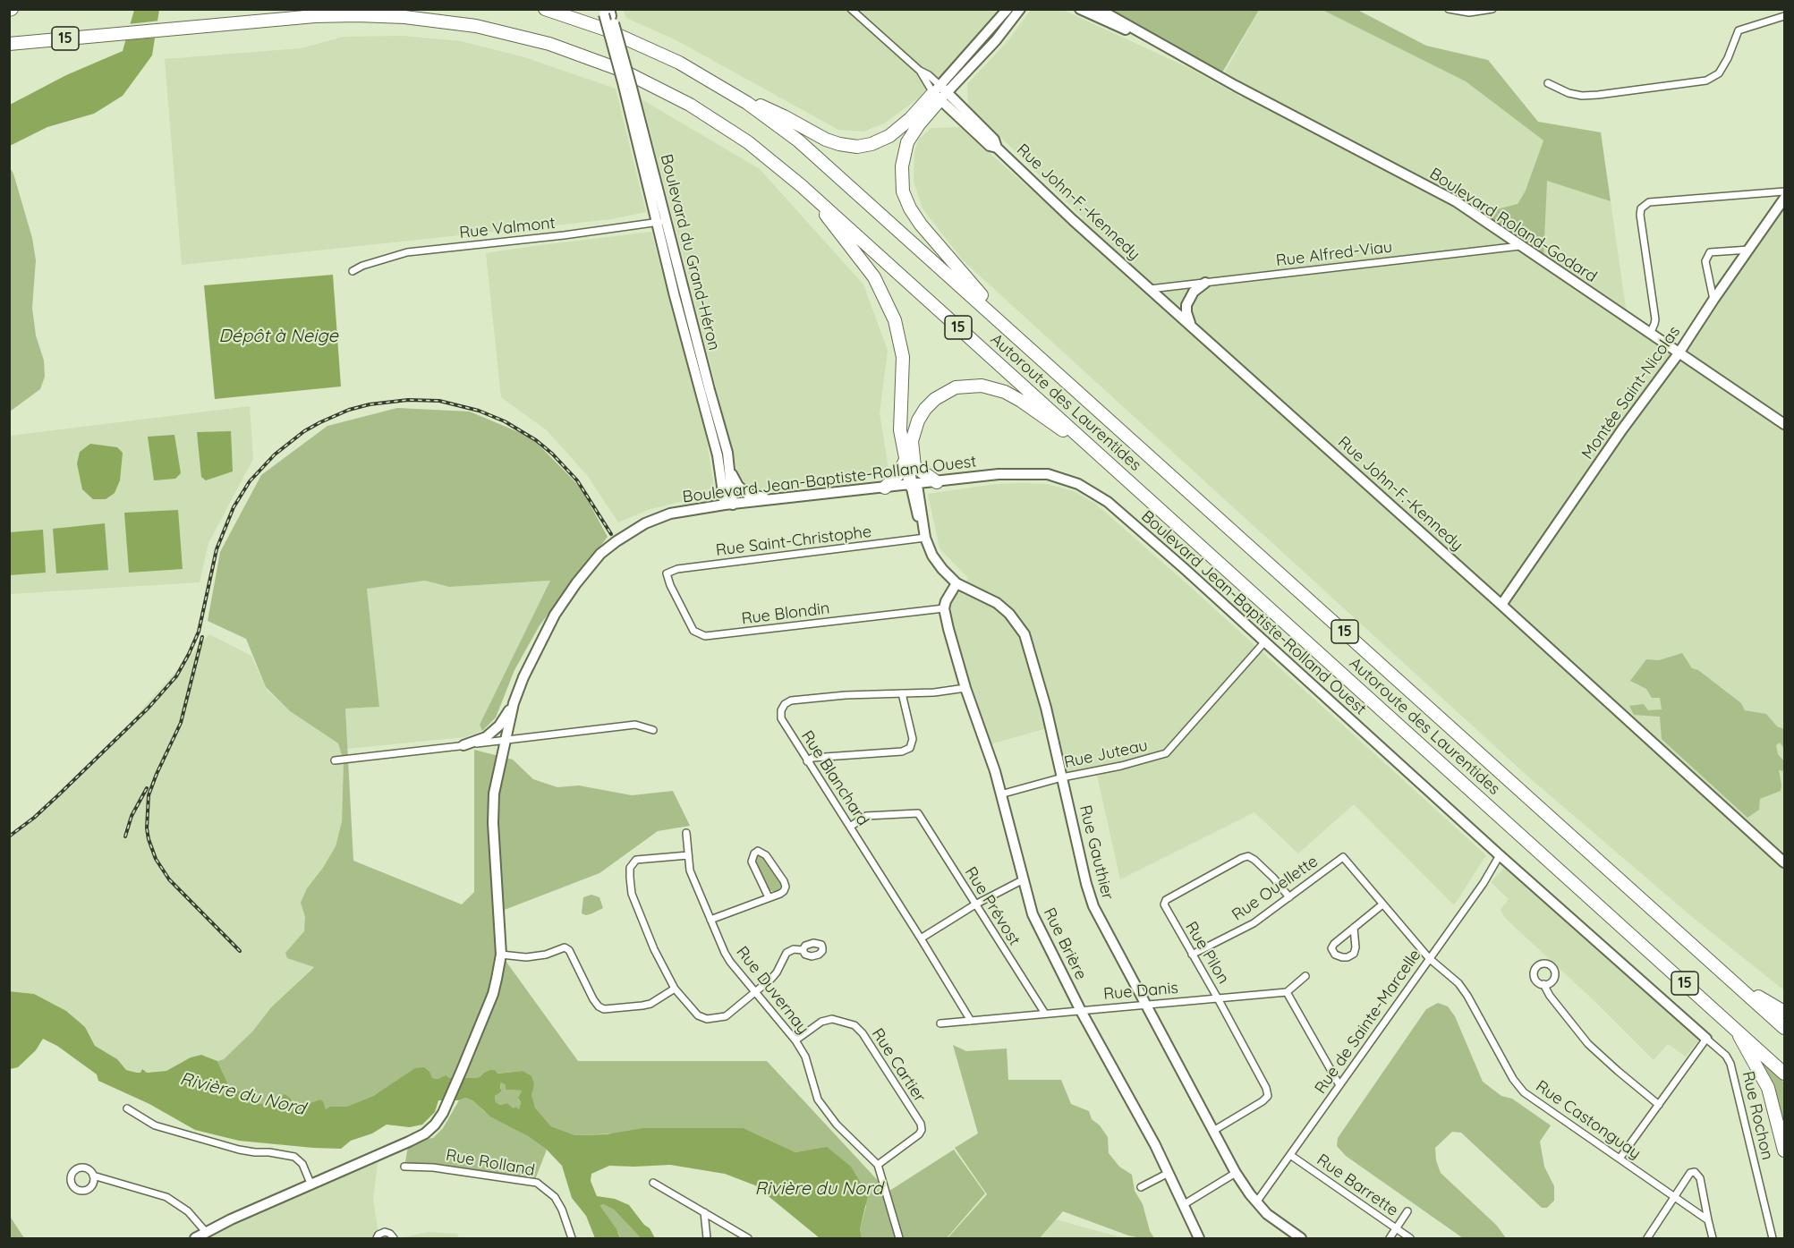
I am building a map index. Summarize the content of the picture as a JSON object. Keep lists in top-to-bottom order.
{
  "streets": {
    "highway": ["15", "Autoroute des Laurentides"],
    "street": [
      "Rue John-F.-Kennedy",
      "Boulevard Roland-Godard",
      "Rue Valmont",
      "Boulevard du Grand-Héron",
      "Rue Alfred-Viau",
      "Montée Saint-Nicolas",
      "Boulevard Jean-Baptiste-Rolland Ouest",
      "Rue Saint-Christophe",
      "Rue Blondin",
      "Rue Juteau",
      "Rue Blanchard",
      "Rue Gauthier",
      "Rue Ouellette",
      "Rue Prévost",
      "Rue Brière",
      "Rue Pilon",
      "Rue Duvernay",
      "Rue Danis",
      "Rue de Sainte-Marcelle",
      "Rue Cartier",
      "Rue Rochon",
      "Rue Castonguay",
      "Rue Rolland",
      "Rue Barrette"
    ]
  },
  "crossings": [
    ["Rue John-F.-Kennedy", "Rue Alfred-Viau"],
    ["Rue John-F.-Kennedy", "Montée Saint-Nicolas"],
    ["Boulevard Roland-Godard", "Rue Alfred-Viau"],
    ["Boulevard Roland-Godard", "Montée Saint-Nicolas"],
    ["Rue Valmont", "Boulevard du Grand-Héron"],
    ["Boulevard du Grand-Héron", "Boulevard Jean-Baptiste-Rolland Ouest"],
    ["Boulevard Jean-Baptiste-Rolland Ouest", "Rue Juteau"],
    ["Boulevard Jean-Baptiste-Rolland Ouest", "Rue Gauthier"],
    ["Boulevard Jean-Baptiste-Rolland Ouest", "Rue de Sainte-Marcelle"],
    ["Boulevard Jean-Baptiste-Rolland Ouest", "Rue Rochon"],
    ["Rue Saint-Christophe", "Rue Blondin"],
    ["Rue Saint-Christophe", "Rue Gauthier"],
    ["Rue Blondin", "Rue Brière"],
    ["Rue Juteau", "Rue Gauthier"],
    ["Rue Juteau", "Rue Brière"],
    ["Rue Blanchard", "Rue Prévost"],
    ["Rue Blanchard", "Rue Brière"],
    ["Rue Blanchard", "Rue Danis"],
    ["Rue Gauthier", "Rue Pilon"],
    ["Rue Gauthier", "Rue Danis"],
    ["Rue Gauthier", "Rue de Sainte-Marcelle"],
    ["Rue Ouellette", "Rue Pilon"],
    ["Rue Ouellette", "Rue Castonguay"],
    ["Rue Prévost", "Rue Danis"],
    ["Rue Brière", "Rue Danis"],
    ["Rue Pilon", "Rue Danis"],
    ["Rue Duvernay", "Rue Cartier"],
    ["Rue de Sainte-Marcelle", "Rue Castonguay"],
    ["Rue de Sainte-Marcelle", "Rue Barrette"]
  ],
  "water": ["Dépôt à Neige", "Rivière du Nord"]
}
